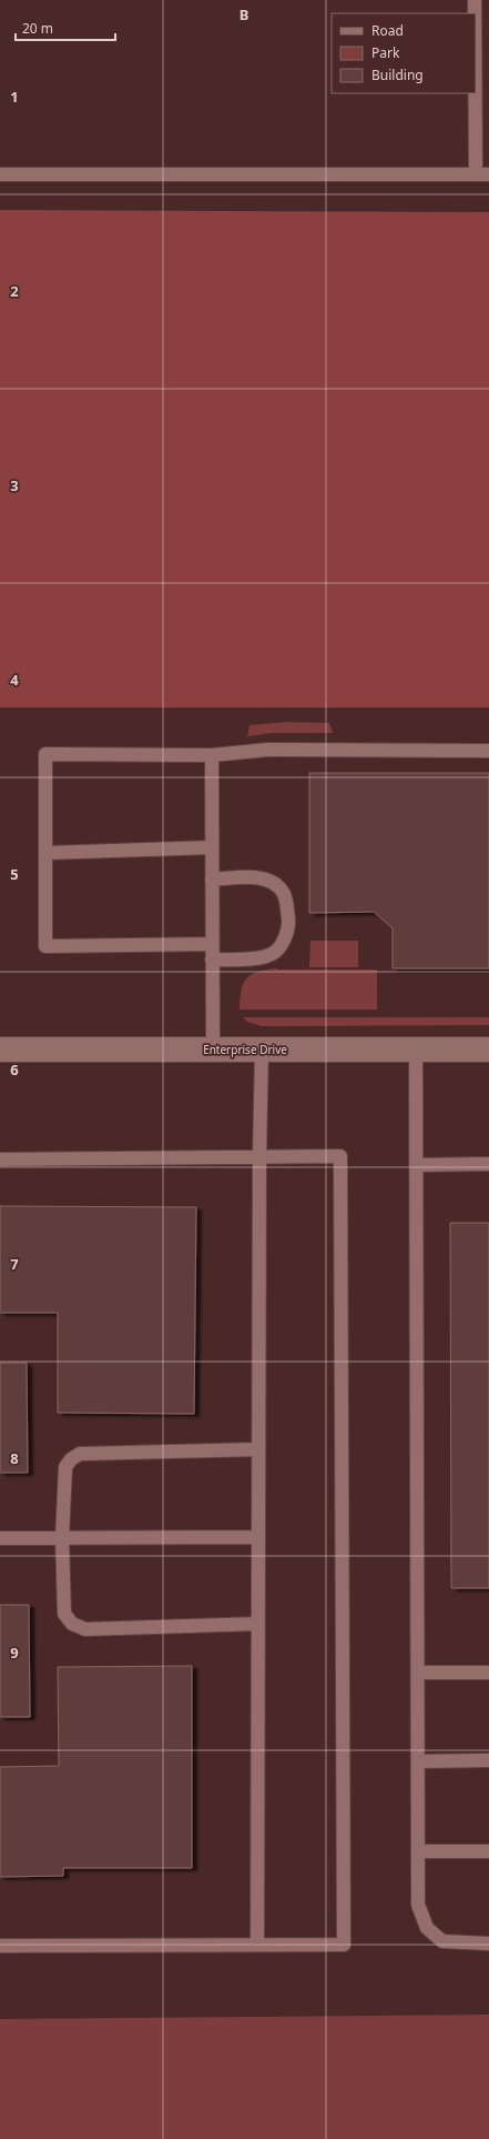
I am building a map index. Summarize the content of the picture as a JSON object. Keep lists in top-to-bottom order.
{
  "streets": {
    "street": ["Enterprise Drive"]
  },
  "legend": ["Road", "Park", "Building"],
  "scale_bar": "20 m",
  "grid": {
    "columns": ["B"],
    "rows": [
      "1",
      "2",
      "3",
      "4",
      "5",
      "6",
      "7",
      "8",
      "9"
    ]
  }
}
